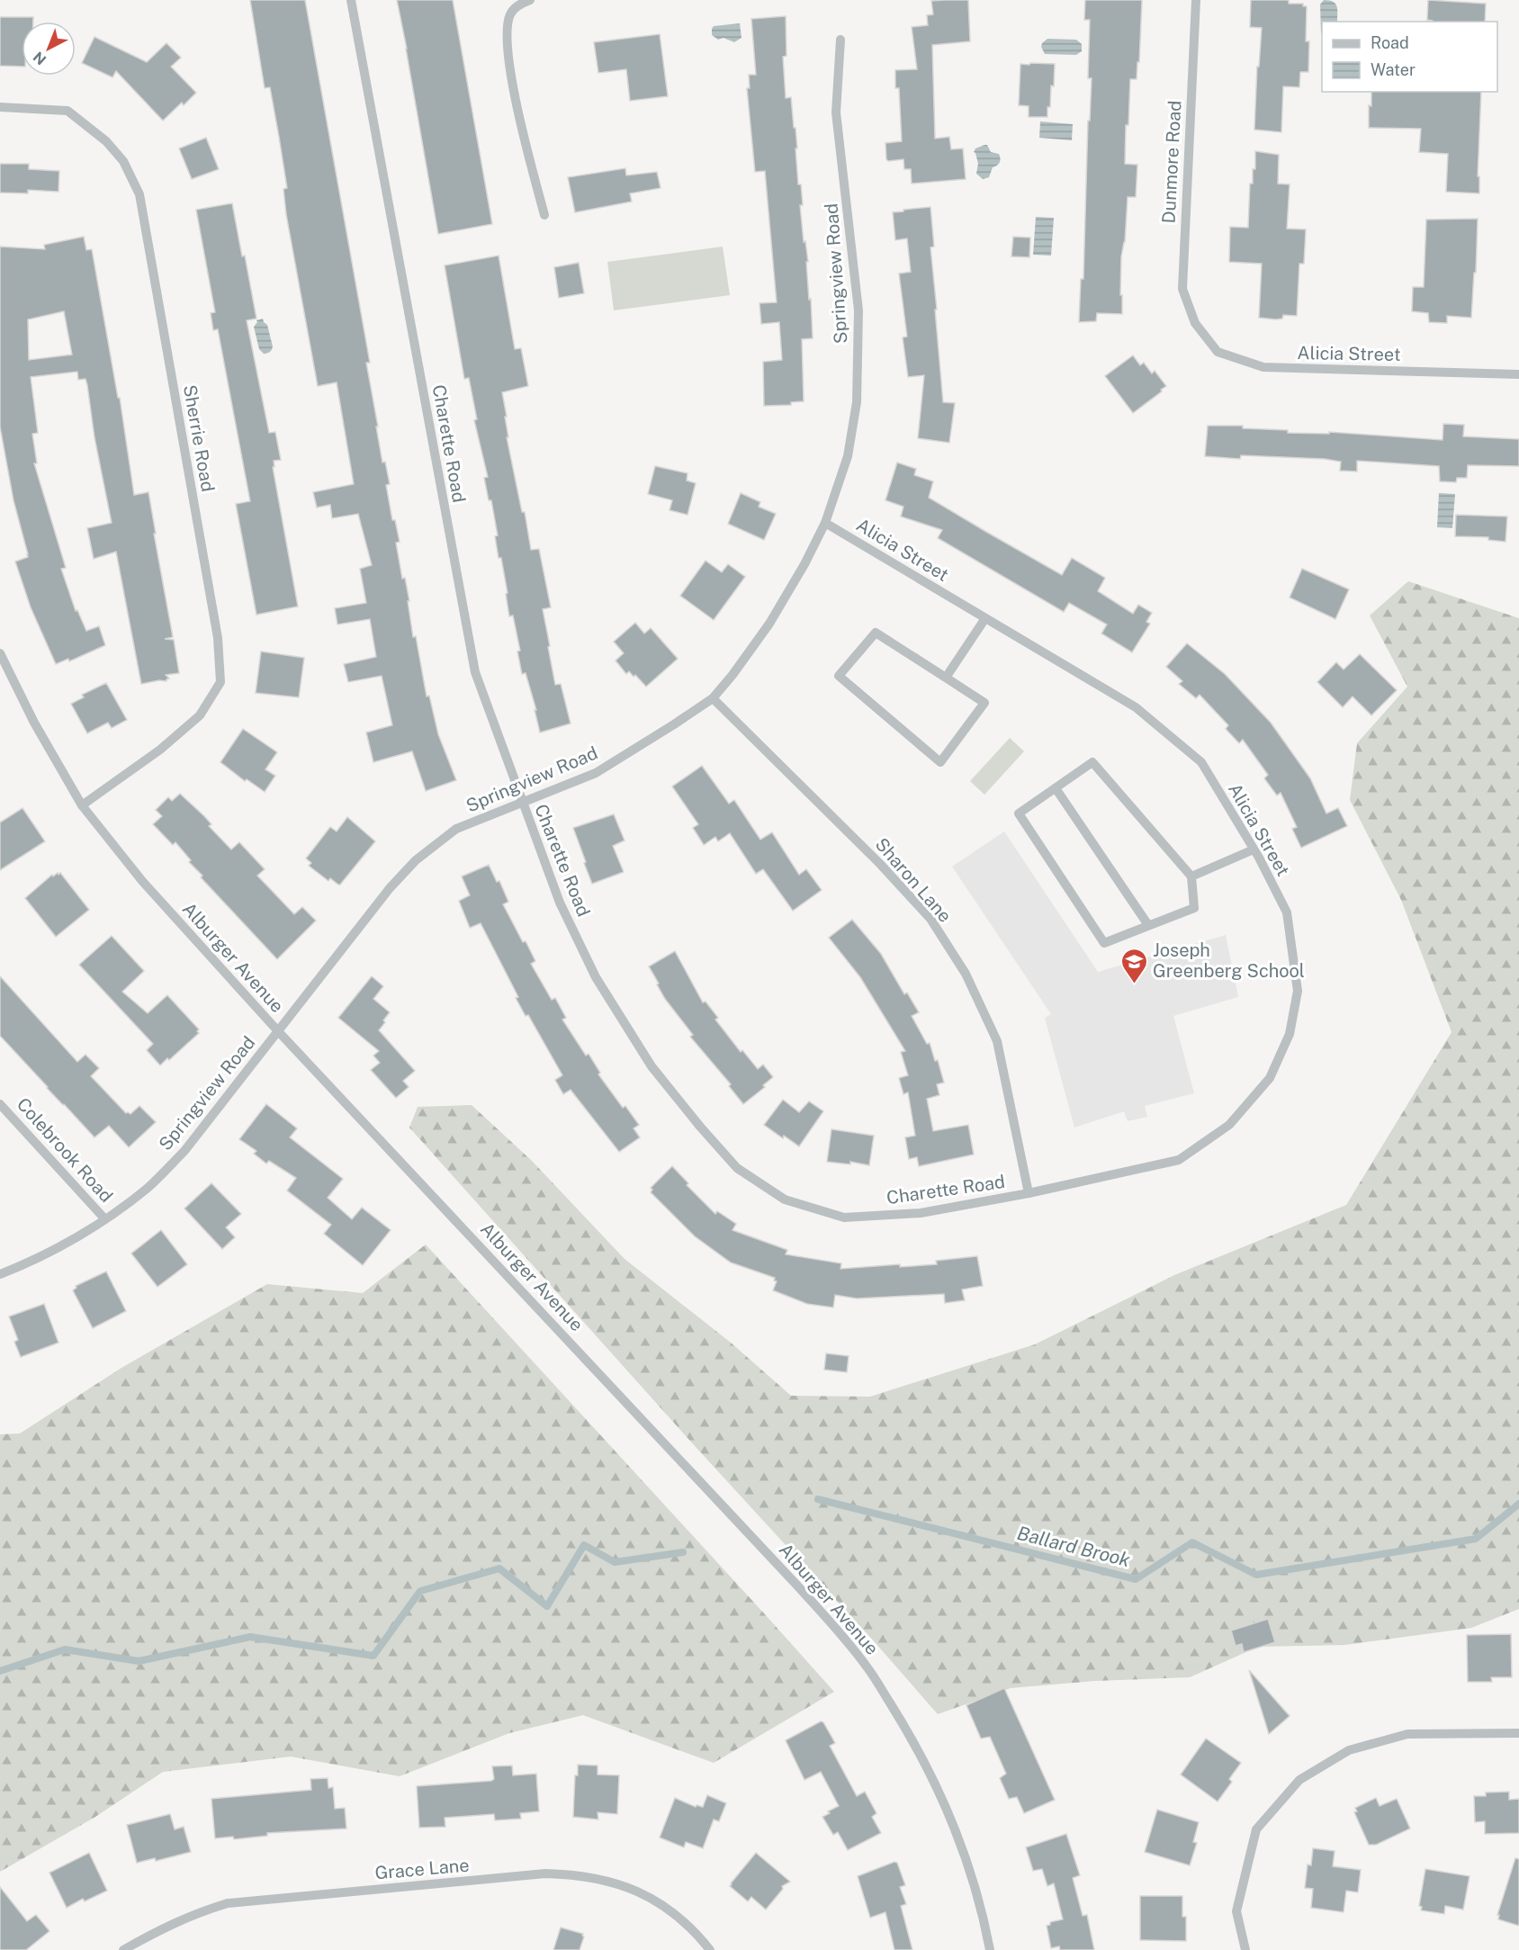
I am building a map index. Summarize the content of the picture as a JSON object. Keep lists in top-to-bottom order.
{
  "streets": {
    "street": [
      "Dunmore Road",
      "Springview Road",
      "Alicia Street",
      "Sherrie Road",
      "Charette Road",
      "Sharon Lane",
      "Alburger Avenue",
      "Colebrook Road",
      "Grace Lane"
    ]
  },
  "crossings": [
    ["Dunmore Road", "Alicia Street"],
    ["Springview Road", "Alicia Street"],
    ["Springview Road", "Charette Road"],
    ["Springview Road", "Sharon Lane"],
    ["Springview Road", "Alburger Avenue"],
    ["Springview Road", "Colebrook Road"],
    ["Alicia Street", "Charette Road"],
    ["Alicia Street", "Sharon Lane"],
    ["Sherrie Road", "Alburger Avenue"],
    ["Charette Road", "Sharon Lane"]
  ],
  "water": ["Ballard Brook"],
  "places": {
    "school or university": ["Joseph Greenberg School"]
  },
  "legend": ["Road", "Water"],
  "north": "bottom left"
}
